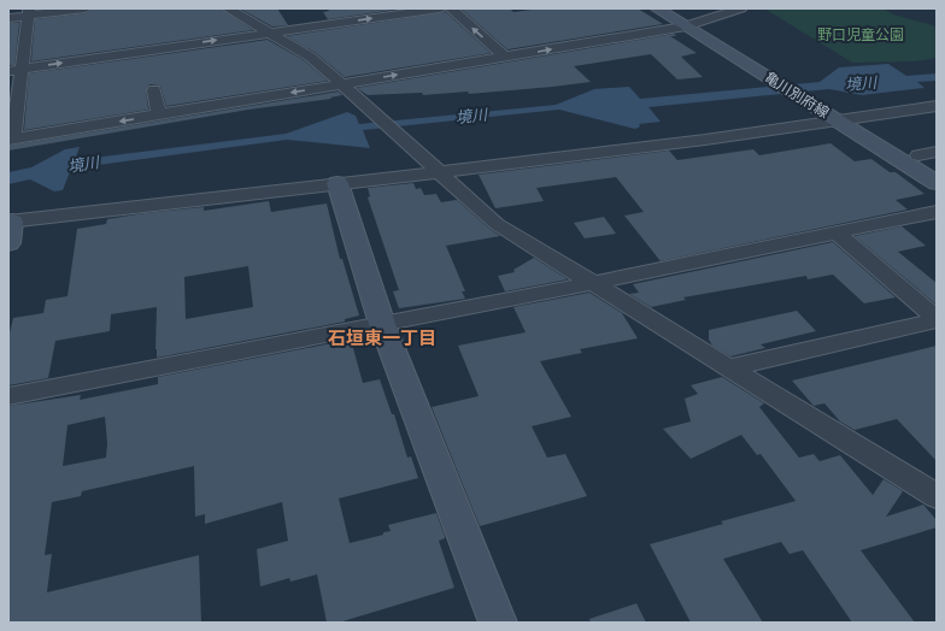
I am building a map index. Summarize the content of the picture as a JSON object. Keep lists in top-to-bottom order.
{
  "streets": {
    "main road": ["亀川別府線"]
  },
  "districts": ["石垣東一丁目"],
  "water": ["境川"],
  "parks": ["野口児童公園"]
}
